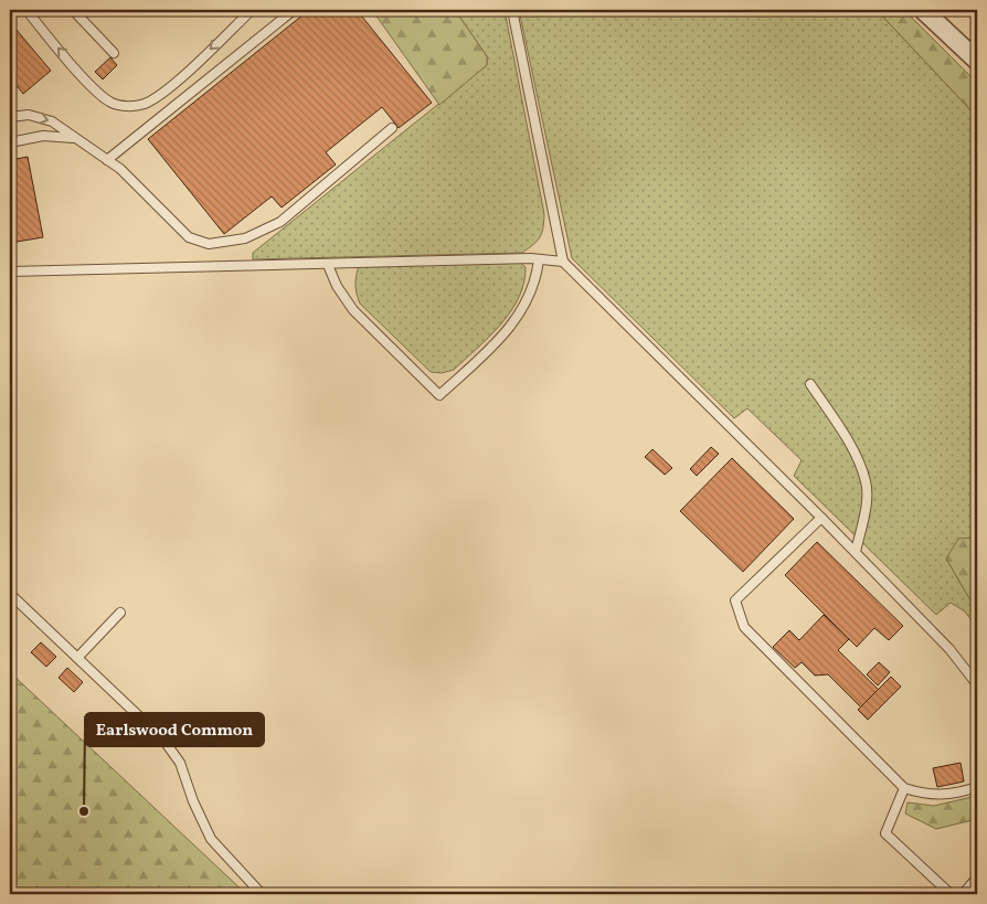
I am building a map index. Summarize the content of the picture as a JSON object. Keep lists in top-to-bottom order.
{
  "places": ["Earlswood Common"]
}
